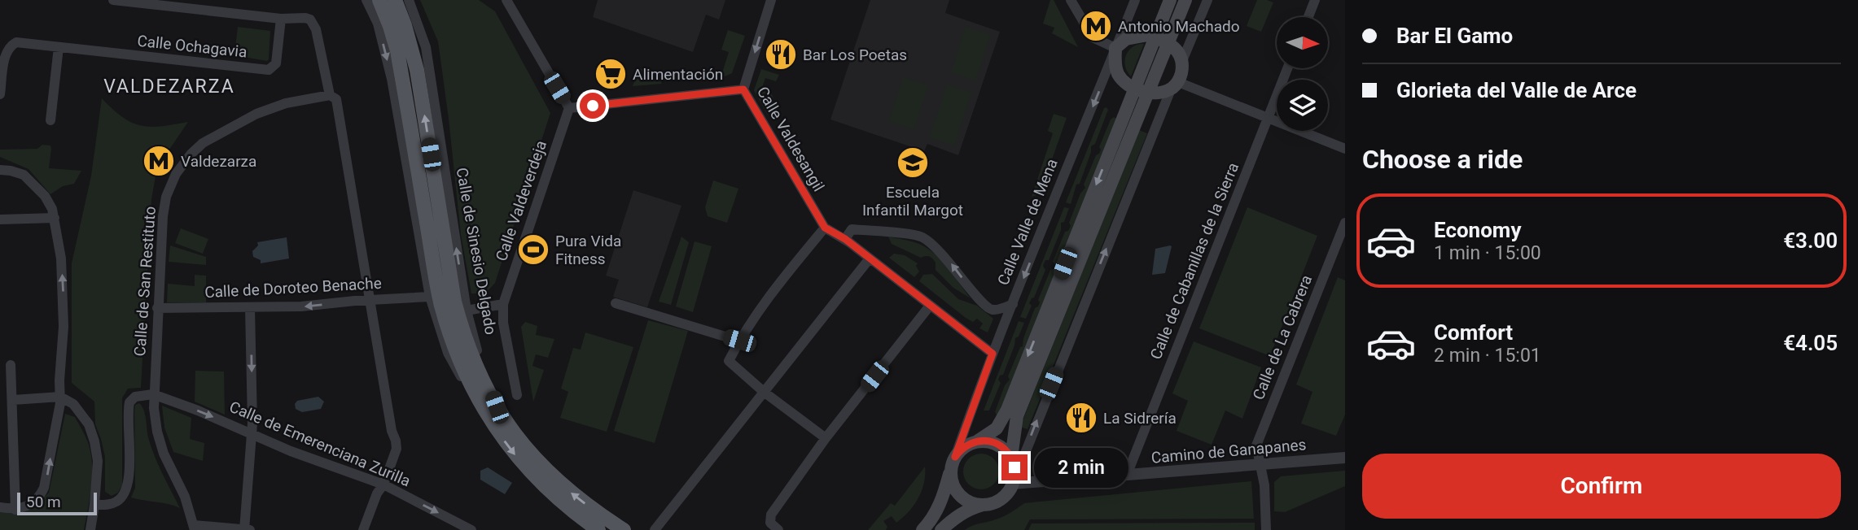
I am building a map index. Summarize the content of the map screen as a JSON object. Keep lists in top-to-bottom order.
{
  "streets": {
    "main road": ["Calle de Sinesio Delgado"],
    "street": [
      "Calle Ochagavia",
      "Calle Valdesangil",
      "Calle Valdeverdeja",
      "Calle Valle de Mena",
      "Calle de Cabanillas de la Sierra",
      "Calle de San Restituto",
      "Calle de Doroteo Benache",
      "Calle de La Cabrera",
      "Calle de Emerenciana Zurilla",
      "Camino de Ganapanes"
    ]
  },
  "crossings": [
    ["Calle Valdesangil", "Calle Valdeverdeja"],
    ["Calle Valle de Mena", "Camino de Ganapanes"],
    ["Calle de Cabanillas de la Sierra", "Camino de Ganapanes"],
    ["Calle de San Restituto", "Calle de Doroteo Benache"],
    ["Calle de San Restituto", "Calle de Emerenciana Zurilla"],
    ["Calle de La Cabrera", "Camino de Ganapanes"]
  ],
  "one_way": ["Calle de Doroteo Benache", "Calle de Emerenciana Zurilla"],
  "districts": ["VALDEZARZA"],
  "places": {
    "metro station": ["Antonio Machado", "Valdezarza"],
    "restaurant": ["Bar Los Poetas", "La Sidrería"],
    "supermarket": ["Alimentación"],
    "school or university": ["Escuela Infantil Margot"],
    "sports": ["Pura Vida Fitness"]
  },
  "scale_bar": "50 m",
  "north": "right",
  "page": {
    "banner": ["Bar El Gamo", "Glorieta del Valle de Arce"],
    "heading": "Choose a ride",
    "list": [
      {
        "name": "Economy",
        "note": "1 min · 15:00",
        "value": "€3.00"
      },
      {
        "name": "Comfort",
        "note": "2 min · 15:01",
        "value": "€4.05"
      }
    ],
    "buttons": "Confirm",
    "bubble": "2 min",
    "scale": "50 m"
  }
}
